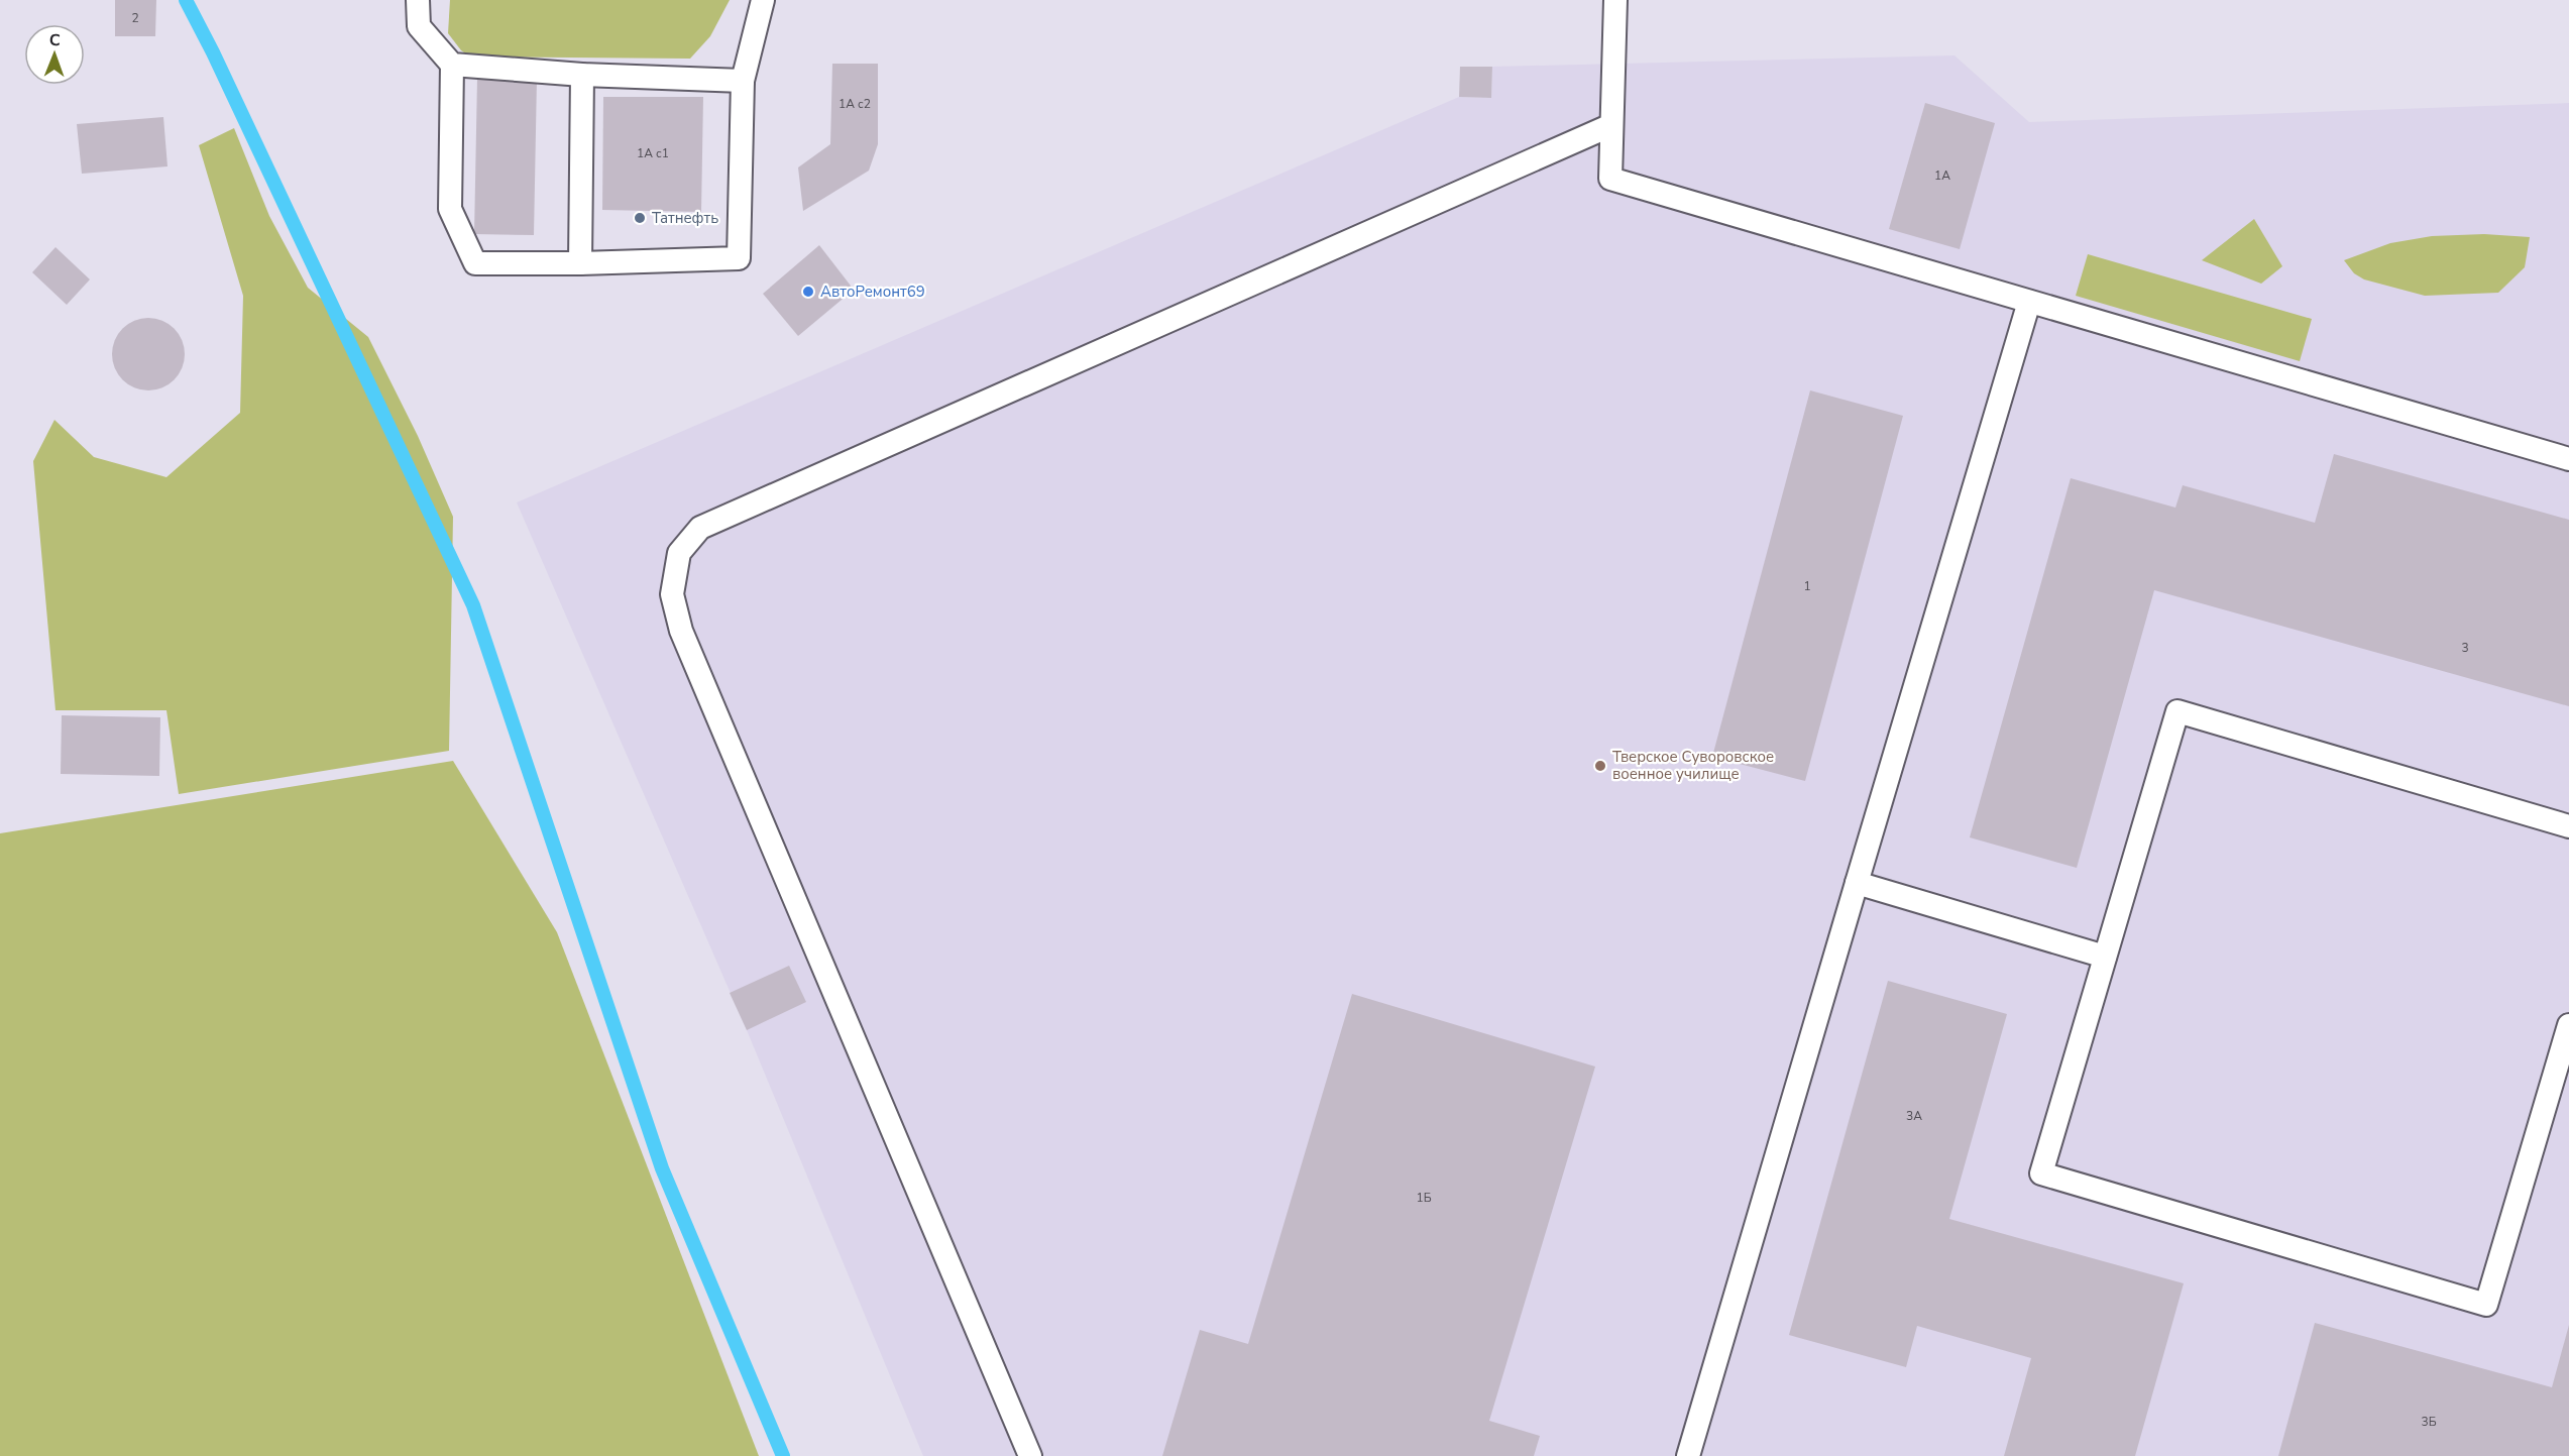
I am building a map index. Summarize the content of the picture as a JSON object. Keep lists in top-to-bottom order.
{
  "places": ["Татнефть", "АвтоРемонт69", "Тверское Суворовское военное училище"],
  "house_numbers": [
    "2",
    "1А с2",
    "1А с1",
    "1А",
    "1",
    "3",
    "3А",
    "1Б",
    "3Б"
  ],
  "north": "top"
}
